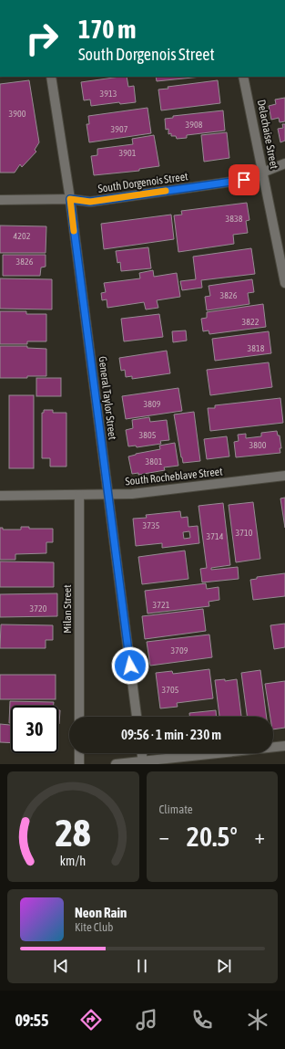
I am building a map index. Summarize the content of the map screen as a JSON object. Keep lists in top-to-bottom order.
{
  "streets": {
    "street": [
      "Delachaise Street",
      "South Dorgenois Street",
      "General Taylor Street",
      "South Rocheblave Street",
      "Milan Street"
    ]
  },
  "crossings": [
    ["Delachaise Street", "South Dorgenois Street"],
    ["South Dorgenois Street", "General Taylor Street"],
    ["General Taylor Street", "South Rocheblave Street"],
    ["South Rocheblave Street", "Milan Street"]
  ],
  "house_numbers": [
    "3913",
    "3900",
    "3908",
    "3907",
    "3901",
    "3838",
    "4202",
    "3826",
    "3826",
    "3822",
    "3818",
    "3809",
    "3805",
    "3800",
    "3801",
    "3735",
    "3710",
    "3714",
    "3721",
    "3720",
    "3709",
    "3705"
  ],
  "page": {
    "turn": ["170 m", "South Dorgenois Street"],
    "limit": "30",
    "trip": "09:56 · 1 min · 230 m",
    "tile": "Climate",
    "heat": ["−", "20.5°", "+"],
    "song": ["Neon Rain", "Kite Club"],
    "tabs": "09:55",
    "gauge": ["28", "km/h"]
  }
}
